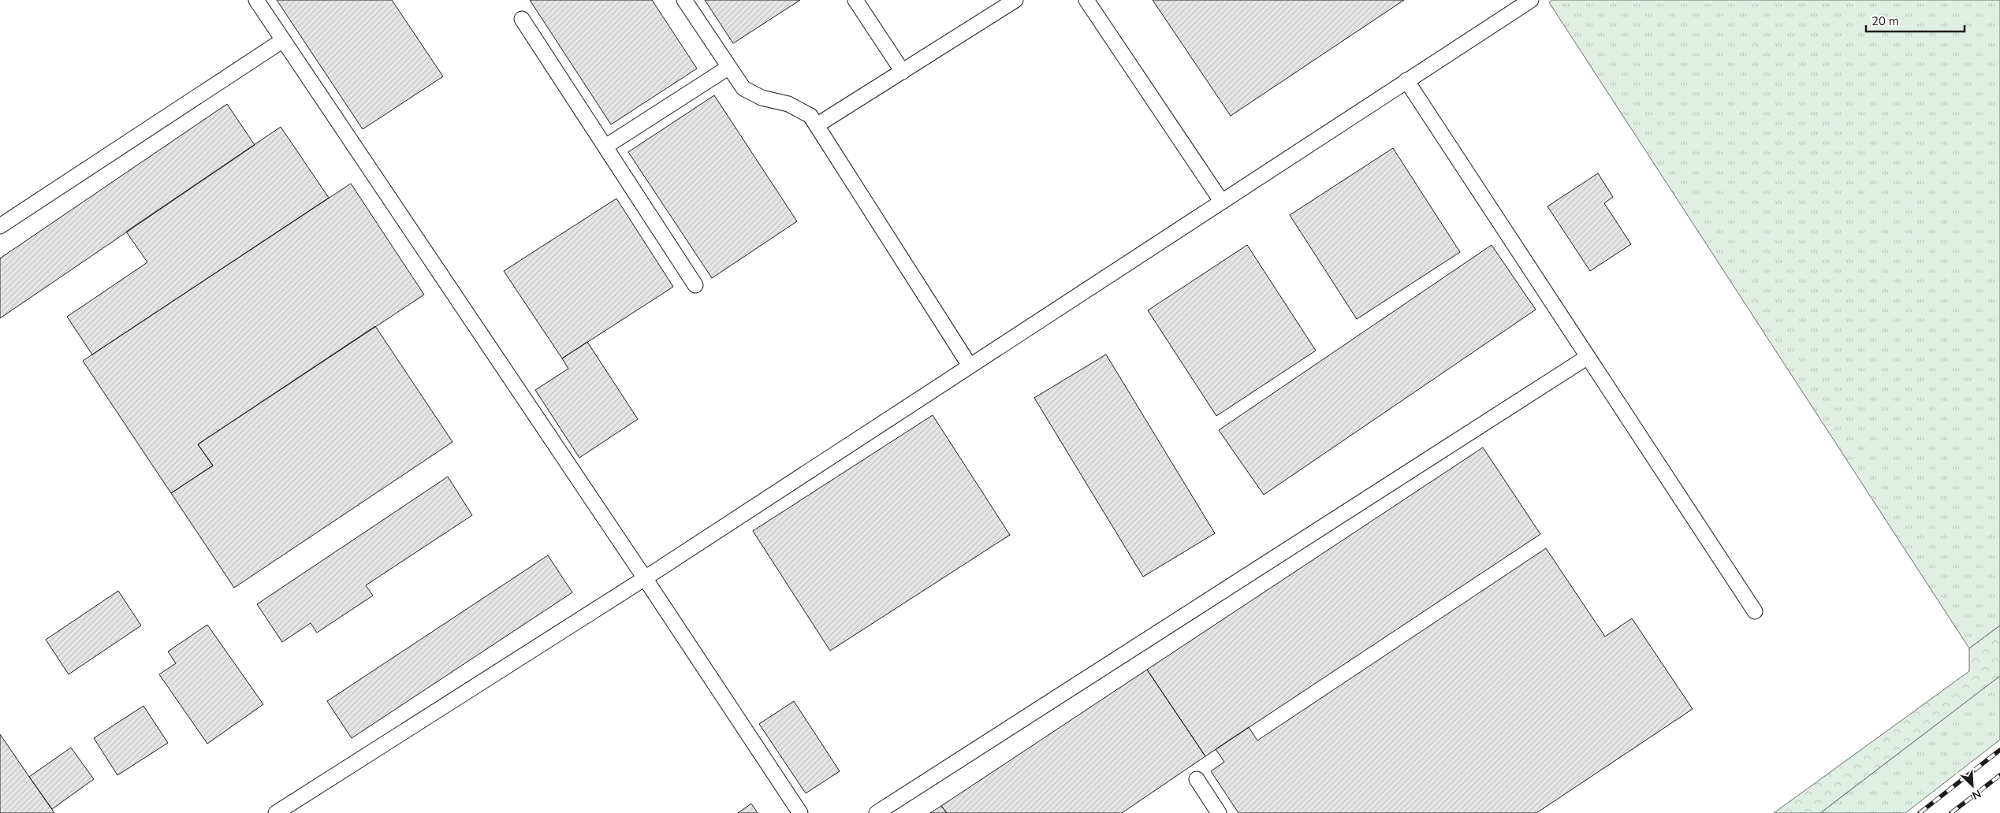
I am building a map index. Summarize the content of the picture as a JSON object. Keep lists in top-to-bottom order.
{
  "scale_bar": "20 m",
  "north": "bottom right"
}
